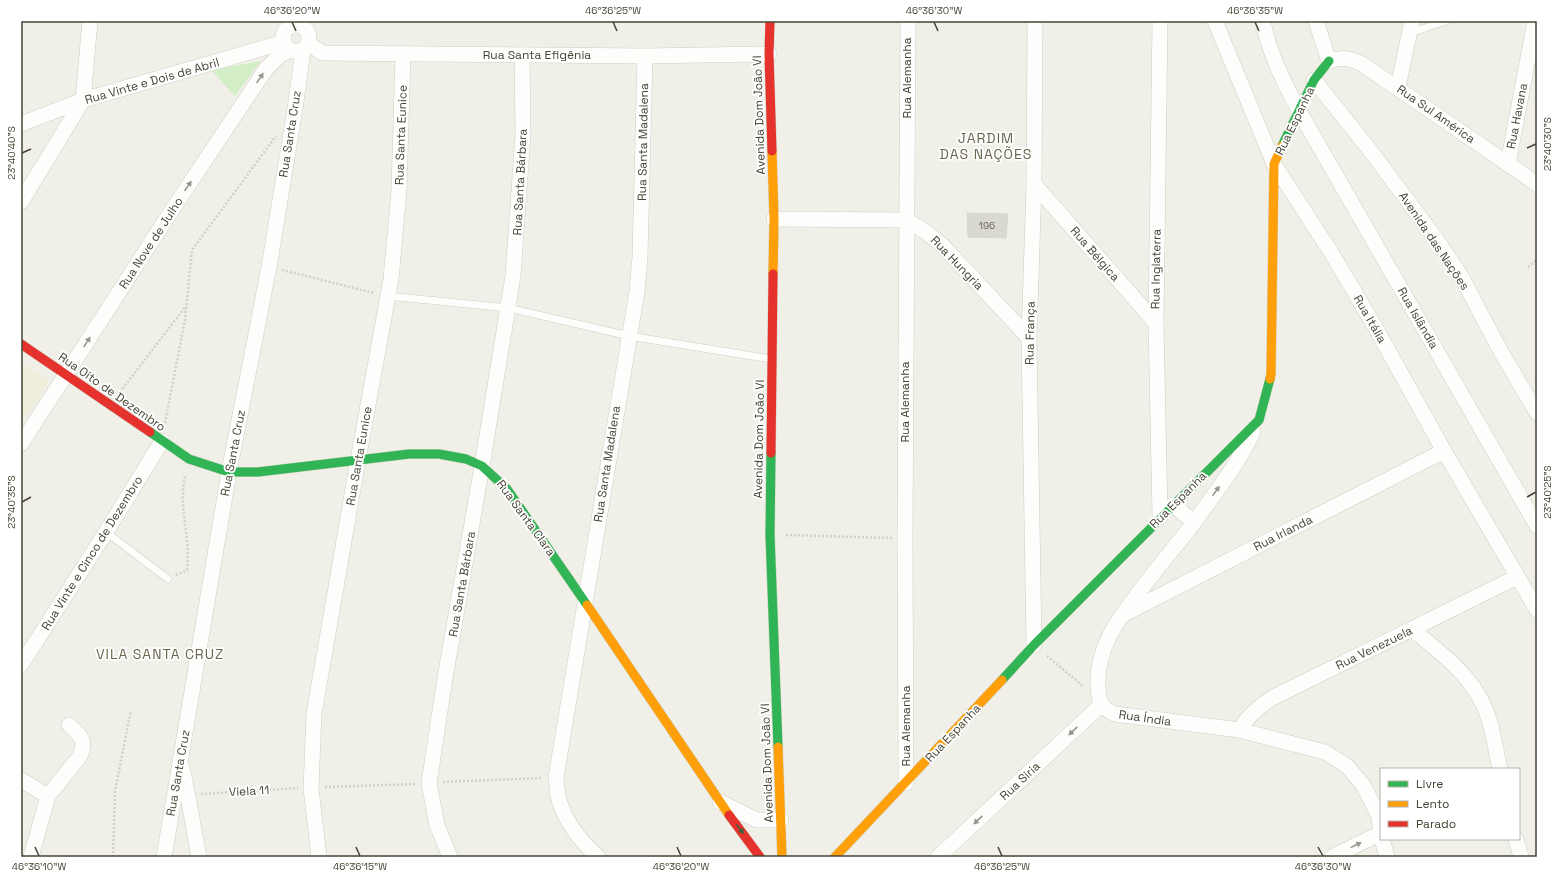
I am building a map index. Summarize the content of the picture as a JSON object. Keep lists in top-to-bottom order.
{
  "streets": {
    "street": [
      "Rua Santa Efigênia",
      "Rua Alemanha",
      "Rua Vinte e Dois de Abril",
      "Rua Sul América",
      "Avenida Dom João VI",
      "Rua Havana",
      "Rua Espanha",
      "Rua Santa Cruz",
      "Rua Santa Eunice",
      "Rua Santa Madalena",
      "Rua Santa Bárbara",
      "Avenida das Nações",
      "Rua Nove de Julho",
      "Rua Bélgica",
      "Rua Hungria",
      "Rua Inglaterra",
      "Rua Islândia",
      "Rua Itália",
      "Rua França",
      "Rua Oito de Dezembro",
      "Rua Santa Clara",
      "Rua Irlanda",
      "Rua Vinte e Cinco de Dezembro",
      "Rua Venezuela",
      "Rua Índia",
      "Rua Siria"
    ],
    "path": ["Viela 11"]
  },
  "crossings": [
    ["Rua Santa Efigênia", "Rua Vinte e Dois de Abril"],
    ["Rua Santa Efigênia", "Avenida Dom João VI"],
    ["Rua Santa Efigênia", "Rua Santa Cruz"],
    ["Rua Santa Efigênia", "Rua Santa Eunice"],
    ["Rua Santa Efigênia", "Rua Santa Madalena"],
    ["Rua Santa Efigênia", "Rua Santa Bárbara"],
    ["Rua Santa Efigênia", "Rua Nove de Julho"],
    ["Rua Alemanha", "Rua Espanha"],
    ["Rua Alemanha", "Rua Hungria"],
    ["Rua Vinte e Dois de Abril", "Rua Santa Cruz"],
    ["Rua Vinte e Dois de Abril", "Rua Nove de Julho"],
    ["Rua Sul América", "Rua Havana"],
    ["Rua Sul América", "Rua Espanha"],
    ["Rua Espanha", "Avenida das Nações"],
    ["Rua Espanha", "Rua Inglaterra"],
    ["Rua Espanha", "Rua Islândia"],
    ["Rua Espanha", "Rua Itália"],
    ["Rua Espanha", "Rua França"],
    ["Rua Santa Cruz", "Rua Nove de Julho"],
    ["Rua Santa Cruz", "Rua Santa Clara"],
    ["Rua Santa Eunice", "Rua Santa Clara"],
    ["Rua Santa Eunice", "Viela 11"],
    ["Rua Santa Madalena", "Rua Santa Clara"],
    ["Rua Santa Bárbara", "Rua Santa Clara"],
    ["Rua Nove de Julho", "Rua Oito de Dezembro"],
    ["Rua Bélgica", "Rua Inglaterra"],
    ["Rua Bélgica", "Rua França"],
    ["Rua Hungria", "Rua França"],
    ["Rua Itália", "Rua Irlanda"],
    ["Rua Itália", "Rua Venezuela"],
    ["Rua Oito de Dezembro", "Rua Santa Clara"],
    ["Rua Oito de Dezembro", "Rua Vinte e Cinco de Dezembro"],
    ["Rua Venezuela", "Rua Índia"],
    ["Rua Índia", "Rua Siria"]
  ],
  "one_way": ["Rua Nove de Julho", "Rua Siria"],
  "districts": ["JARDIM DAS NAÇÕES", "VILA SANTA CRUZ"],
  "house_numbers": ["196"],
  "legend": ["Livre", "Lento", "Parado"],
  "coordinates": [
    "46°36'20\"W",
    "46°36'25\"W",
    "46°36'30\"W",
    "46°36'35\"W",
    "23°40'30\"S",
    "23°40'40\"S",
    "23°40'25\"S",
    "23°40'35\"S",
    "46°36'10\"W",
    "46°36'15\"W"
  ]
}
